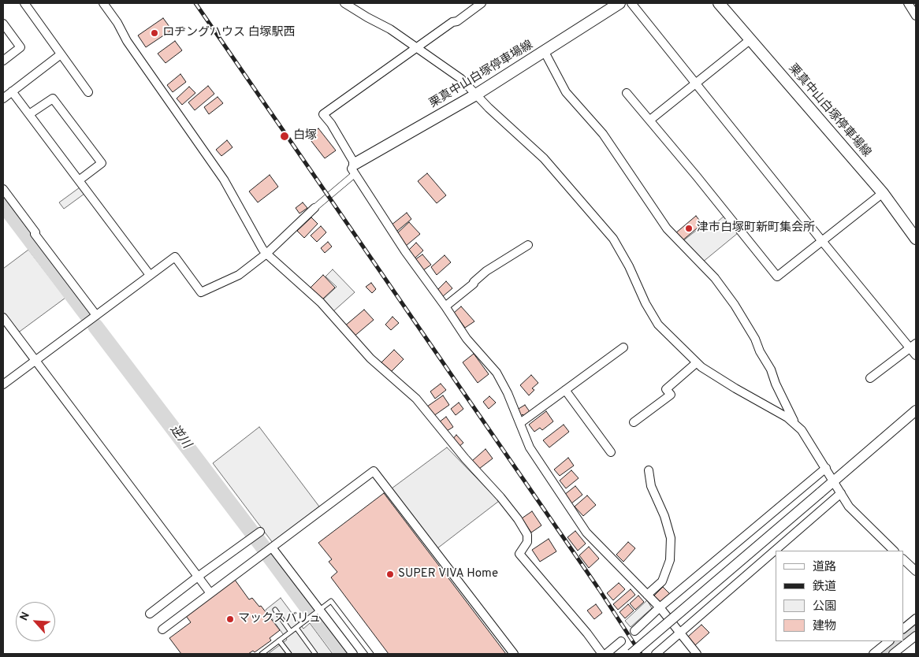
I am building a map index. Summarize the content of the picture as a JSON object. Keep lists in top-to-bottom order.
{
  "streets": {
    "main road": ["栗真中山白塚停車場線"]
  },
  "water": ["逆川"],
  "places": [
    "ロヂングハウス 白塚駅西",
    "白塚",
    "津市白塚町新町集会所",
    "SUPER VIVA Home",
    "マックスバリュ"
  ],
  "legend": [
    "道路",
    "鉄道",
    "公園",
    "建物"
  ],
  "north": "top left"
}
